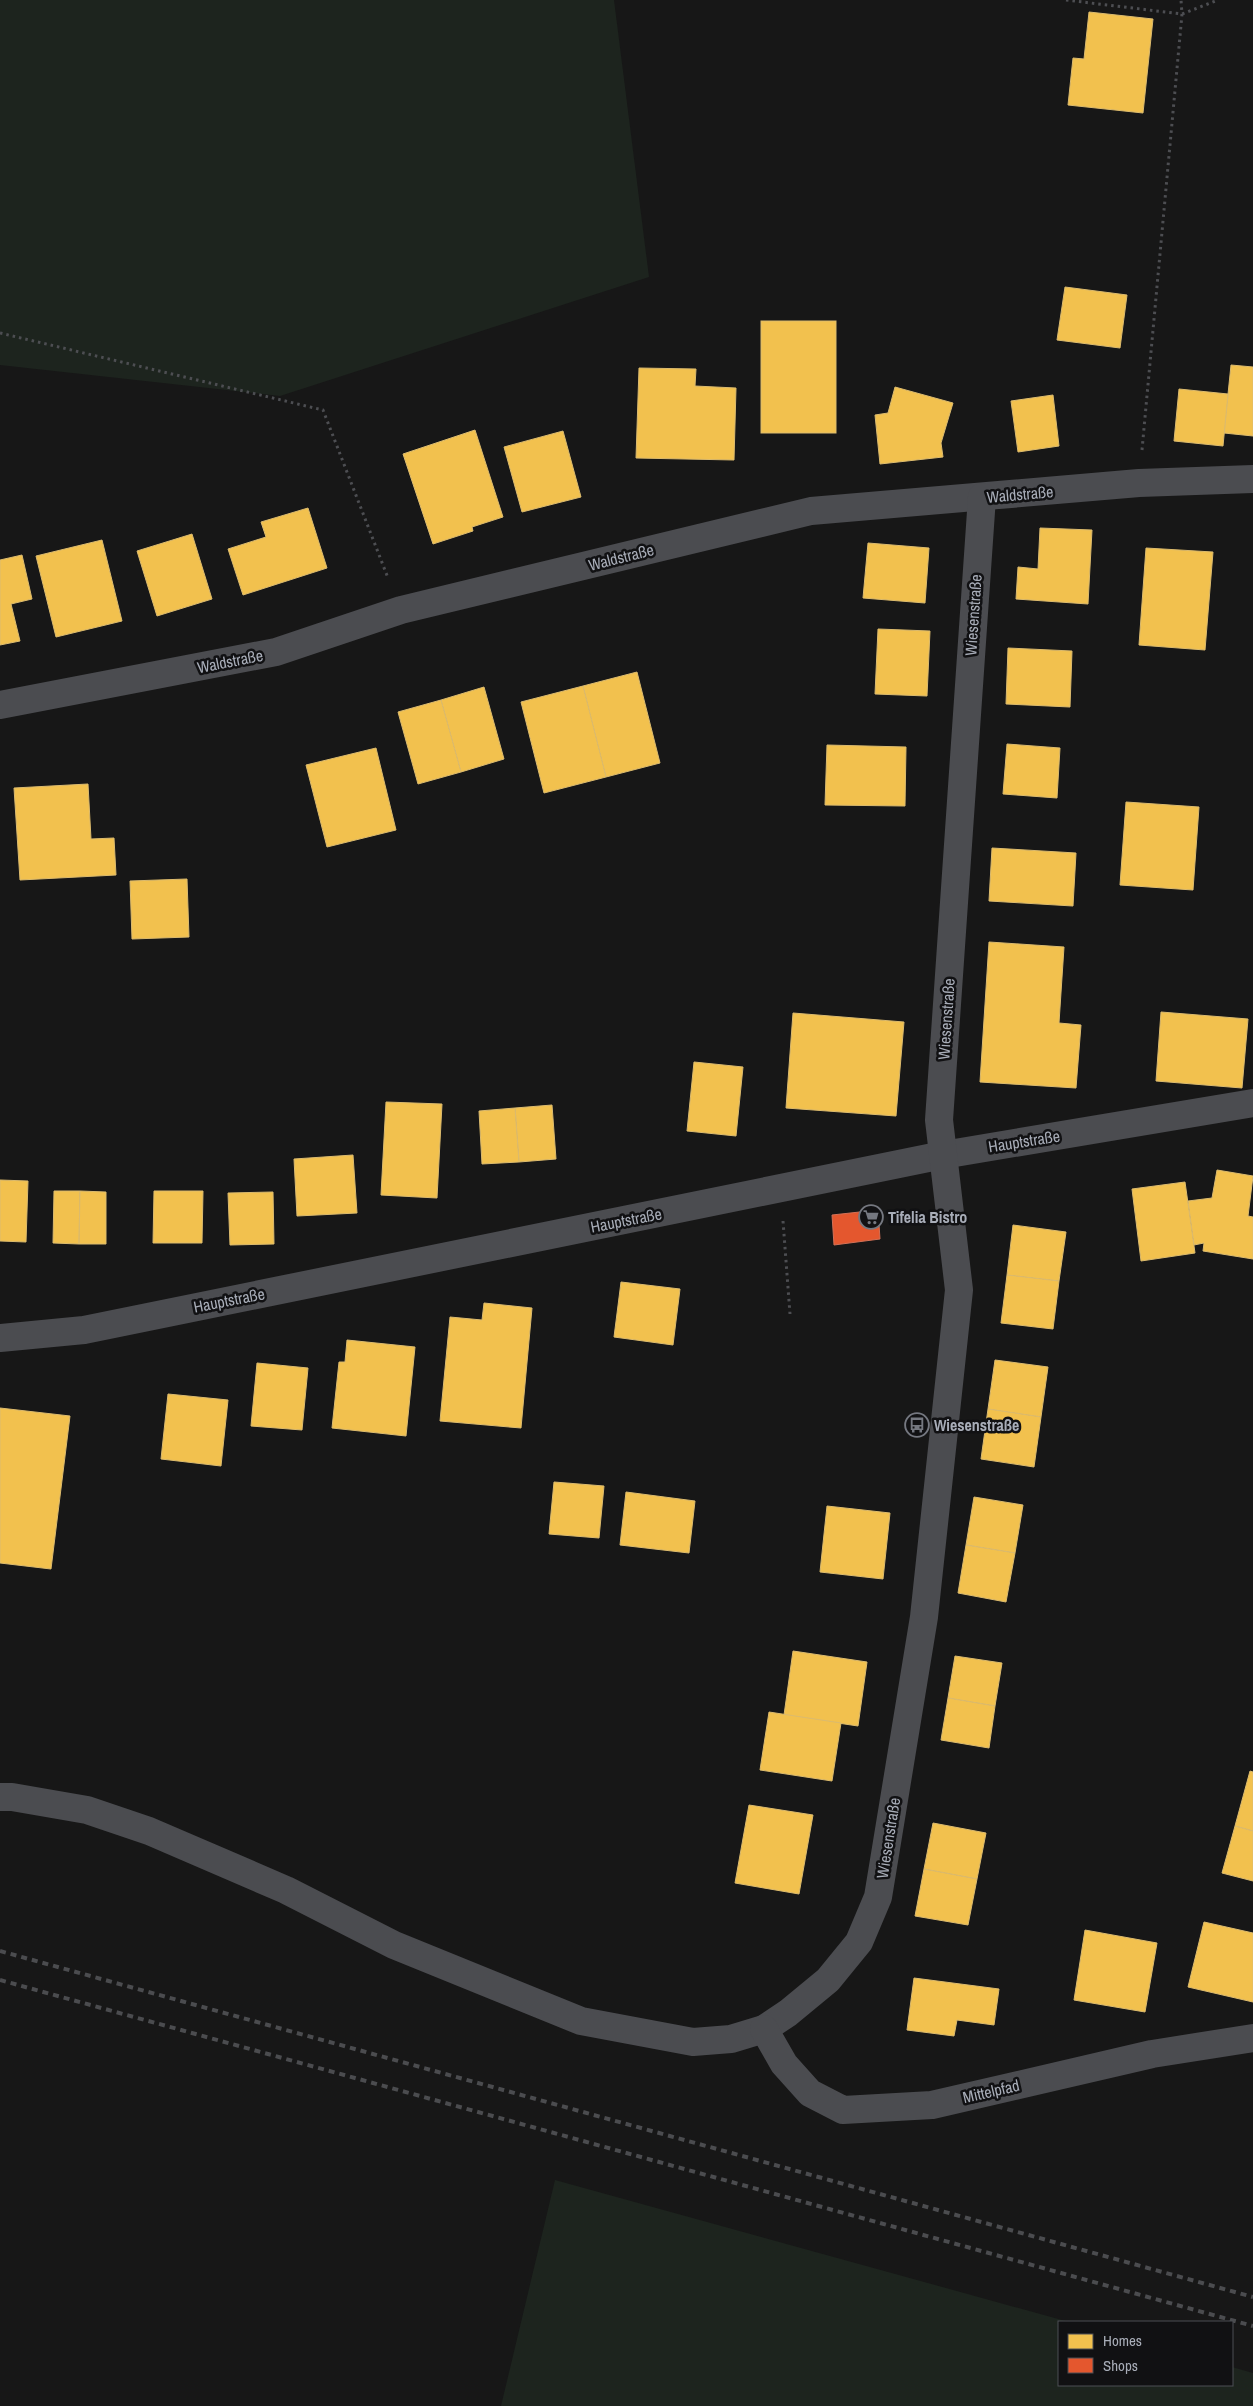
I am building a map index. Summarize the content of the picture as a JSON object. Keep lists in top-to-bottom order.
{
  "streets": {
    "street": [
      "Waldstraße",
      "Wiesenstraße",
      "Hauptstraße",
      "Mittelpfad"
    ]
  },
  "crossings": [
    ["Waldstraße", "Wiesenstraße"],
    ["Wiesenstraße", "Hauptstraße"],
    ["Wiesenstraße", "Mittelpfad"]
  ],
  "places": {
    "supermarket": ["Tifelia Bistro"],
    "bus stop": ["Wiesenstraße"]
  },
  "legend": ["Homes", "Shops"]
}
